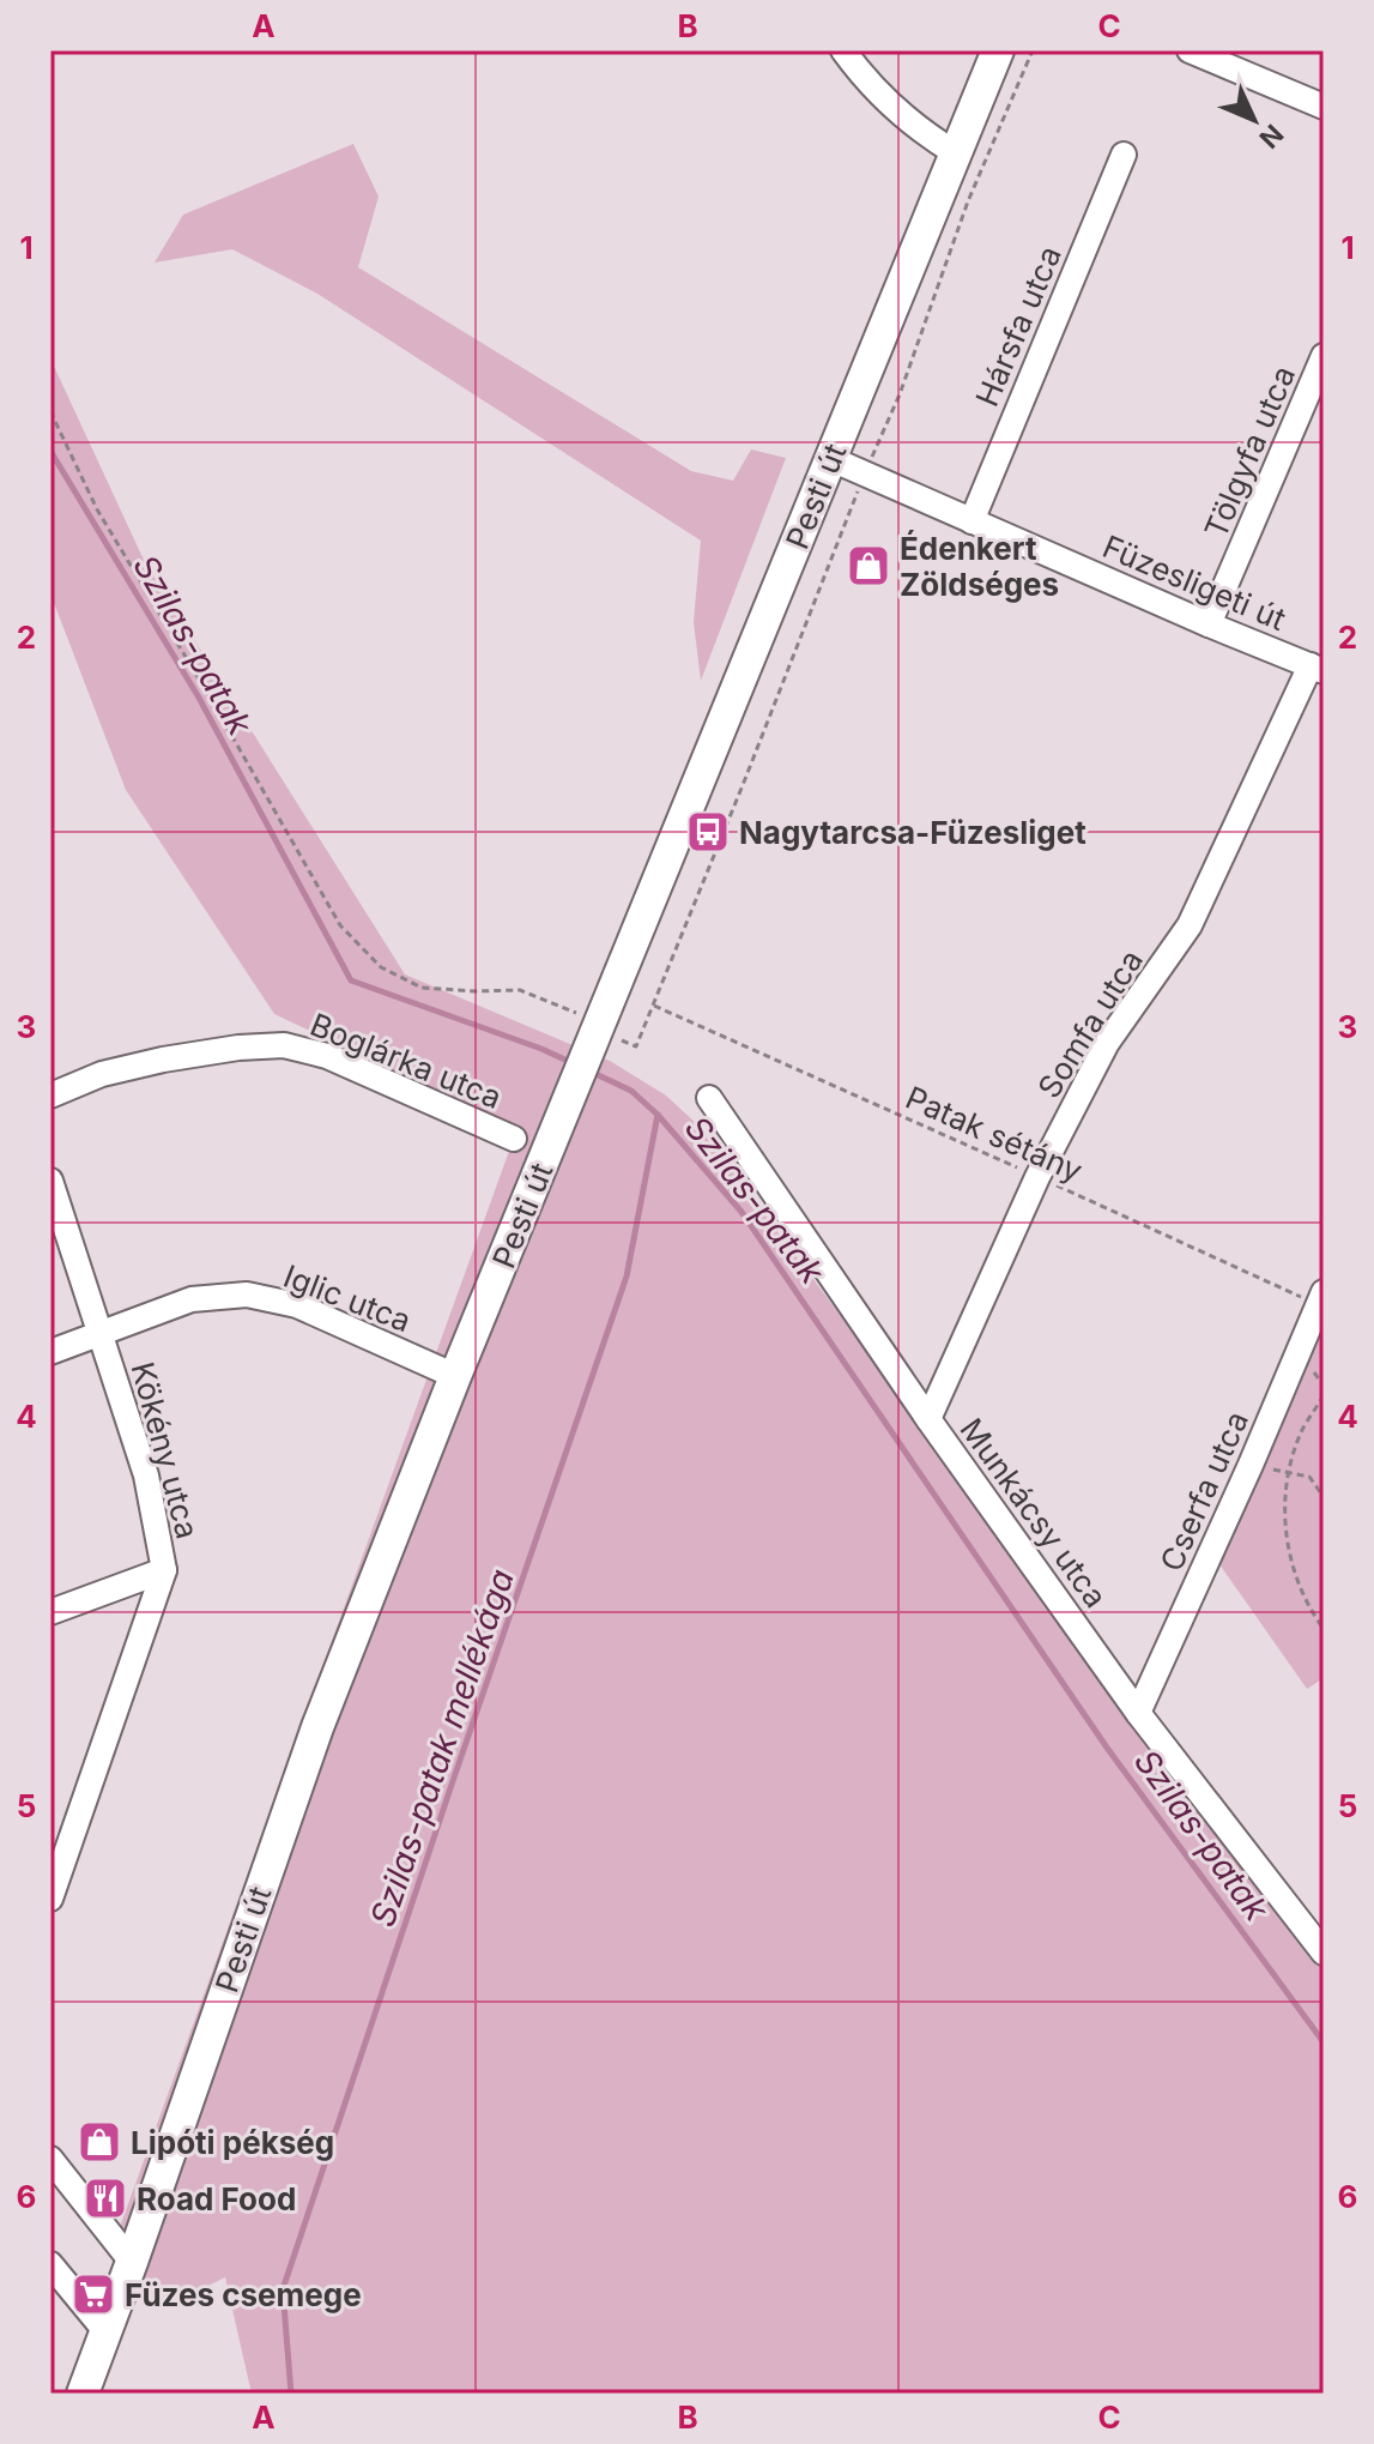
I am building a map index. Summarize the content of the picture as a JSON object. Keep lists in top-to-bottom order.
{
  "streets": {
    "main road": ["Pesti út"],
    "street": [
      "Hársfa utca",
      "Tölgyfa utca",
      "Füzesligeti út",
      "Somfa utca",
      "Boglárka utca",
      "Iglic utca",
      "Kökény utca",
      "Cserfa utca",
      "Munkácsy utca"
    ],
    "path": ["Patak sétány"]
  },
  "crossings": [
    ["Hársfa utca", "Füzesligeti út"],
    ["Tölgyfa utca", "Füzesligeti út"],
    ["Pesti út", "Füzesligeti út"],
    ["Pesti út", "Iglic utca"],
    ["Füzesligeti út", "Somfa utca"],
    ["Somfa utca", "Patak sétány"],
    ["Somfa utca", "Munkácsy utca"],
    ["Patak sétány", "Cserfa utca"],
    ["Iglic utca", "Kökény utca"],
    ["Cserfa utca", "Munkácsy utca"]
  ],
  "water": ["Szilas-patak", "Szilas-patak mellékága"],
  "places": {
    "shop": ["Édenkert Zöldséges", "Lipóti pékség"],
    "bus stop": ["Nagytarcsa-Füzesliget"],
    "restaurant": ["Road Food"],
    "supermarket": ["Füzes csemege"]
  },
  "north": "bottom right",
  "grid": {
    "columns": ["A", "B", "C"],
    "rows": [
      "1",
      "2",
      "3",
      "4",
      "5",
      "6"
    ]
  }
}
